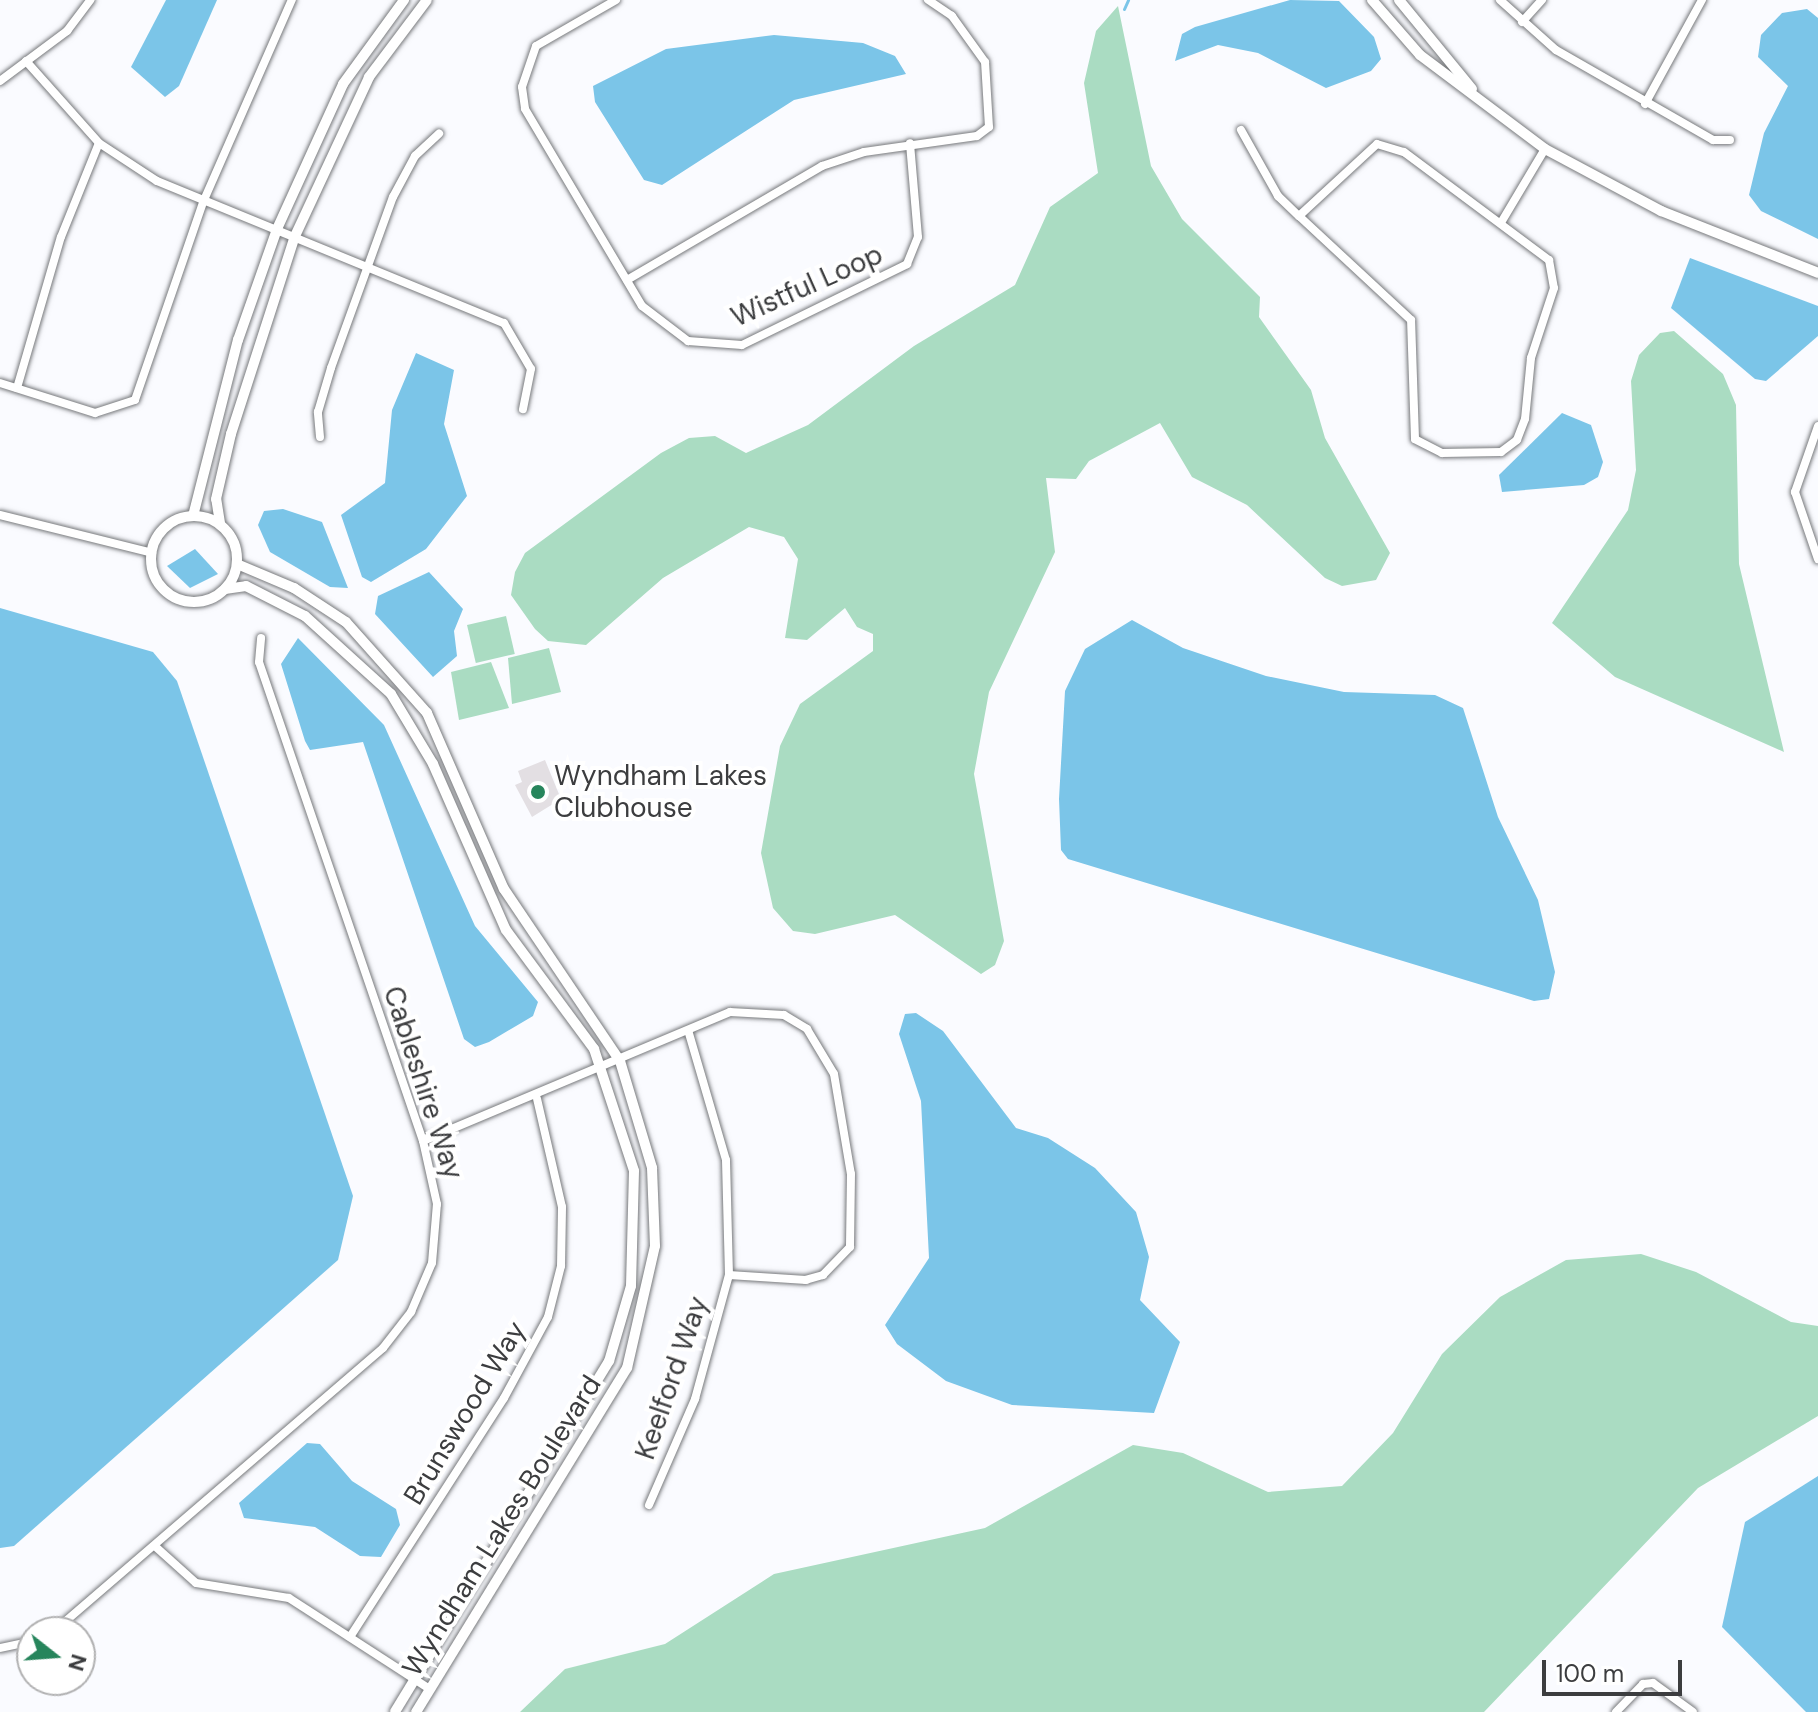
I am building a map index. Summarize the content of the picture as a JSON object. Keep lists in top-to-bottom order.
{
  "streets": {
    "street": [
      "Wistful Loop",
      "Cableshire Way",
      "Keelford Way",
      "Brunswood Way",
      "Wyndham Lakes Boulevard"
    ]
  },
  "places": ["Wyndham Lakes Clubhouse"],
  "scale_bar": "100 m",
  "north": "right"
}
